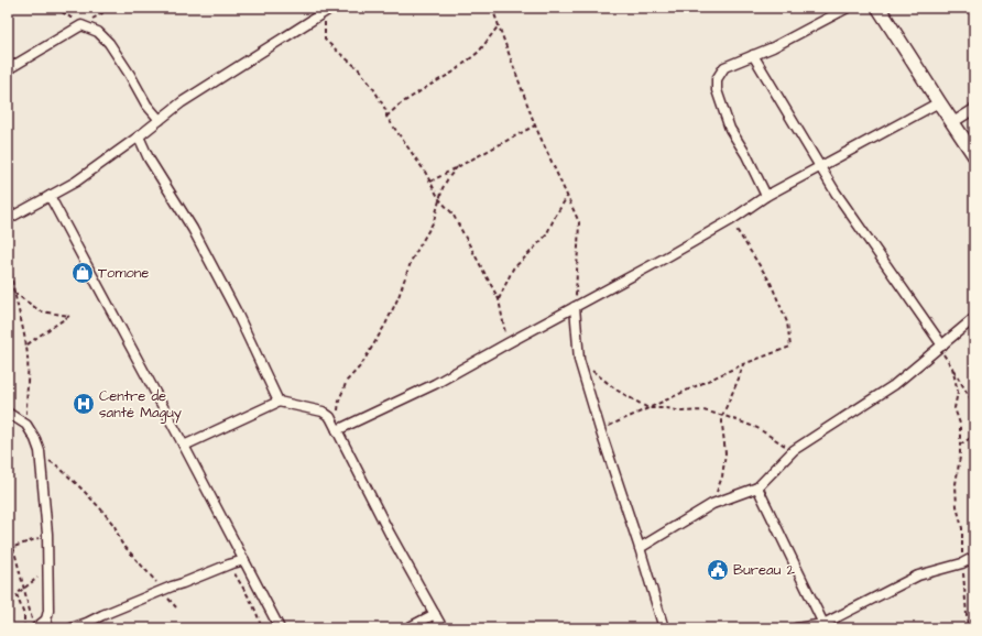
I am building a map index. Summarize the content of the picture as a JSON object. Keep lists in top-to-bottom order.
{
  "places": {
    "shop": ["Tomone"],
    "hospital": ["Centre de santé Maguy"],
    "public building": ["Bureau 2"]
  }
}
